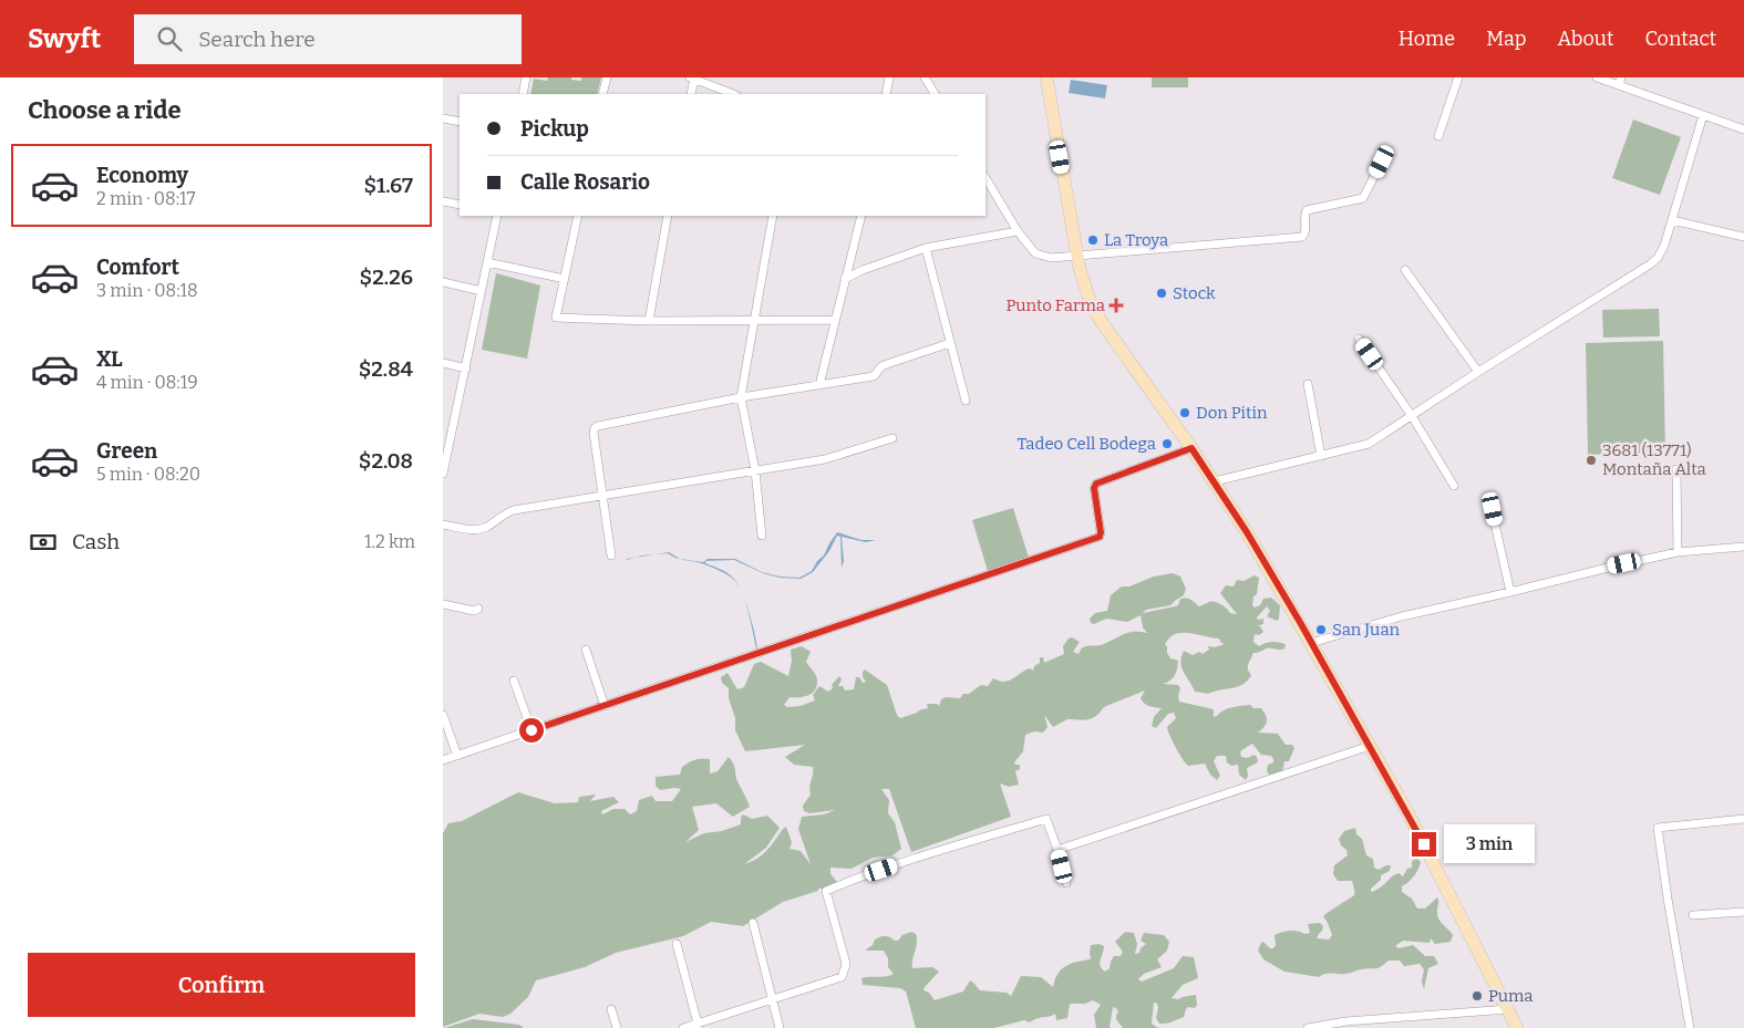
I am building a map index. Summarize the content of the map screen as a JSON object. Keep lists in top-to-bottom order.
{
  "places": {
    "other": [
      "La Troya",
      "Stock",
      "Don Pitin",
      "Tadeo Cell Bodega",
      "3681 (13771) Montaña Alta",
      "San Juan",
      "Puma"
    ],
    "health": ["Punto Farma"]
  },
  "page": {
    "header": "Swyft",
    "search": "Search here",
    "nav": [
      "Home",
      "Map",
      "About",
      "Contact"
    ],
    "heading": "Choose a ride",
    "banner": ["Pickup", "Calle Rosario"],
    "list": [
      {
        "name": "Economy",
        "note": "2 min · 08:17",
        "value": "$1.67"
      },
      {
        "name": "Comfort",
        "note": "3 min · 08:18",
        "value": "$2.26"
      },
      {
        "name": "XL",
        "note": "4 min · 08:19",
        "value": "$2.84"
      },
      {
        "name": "Green",
        "note": "5 min · 08:20",
        "value": "$2.08"
      }
    ],
    "pay": ["Cash", "1.2 km"],
    "bubble": "3 min",
    "buttons": "Confirm"
  }
}
